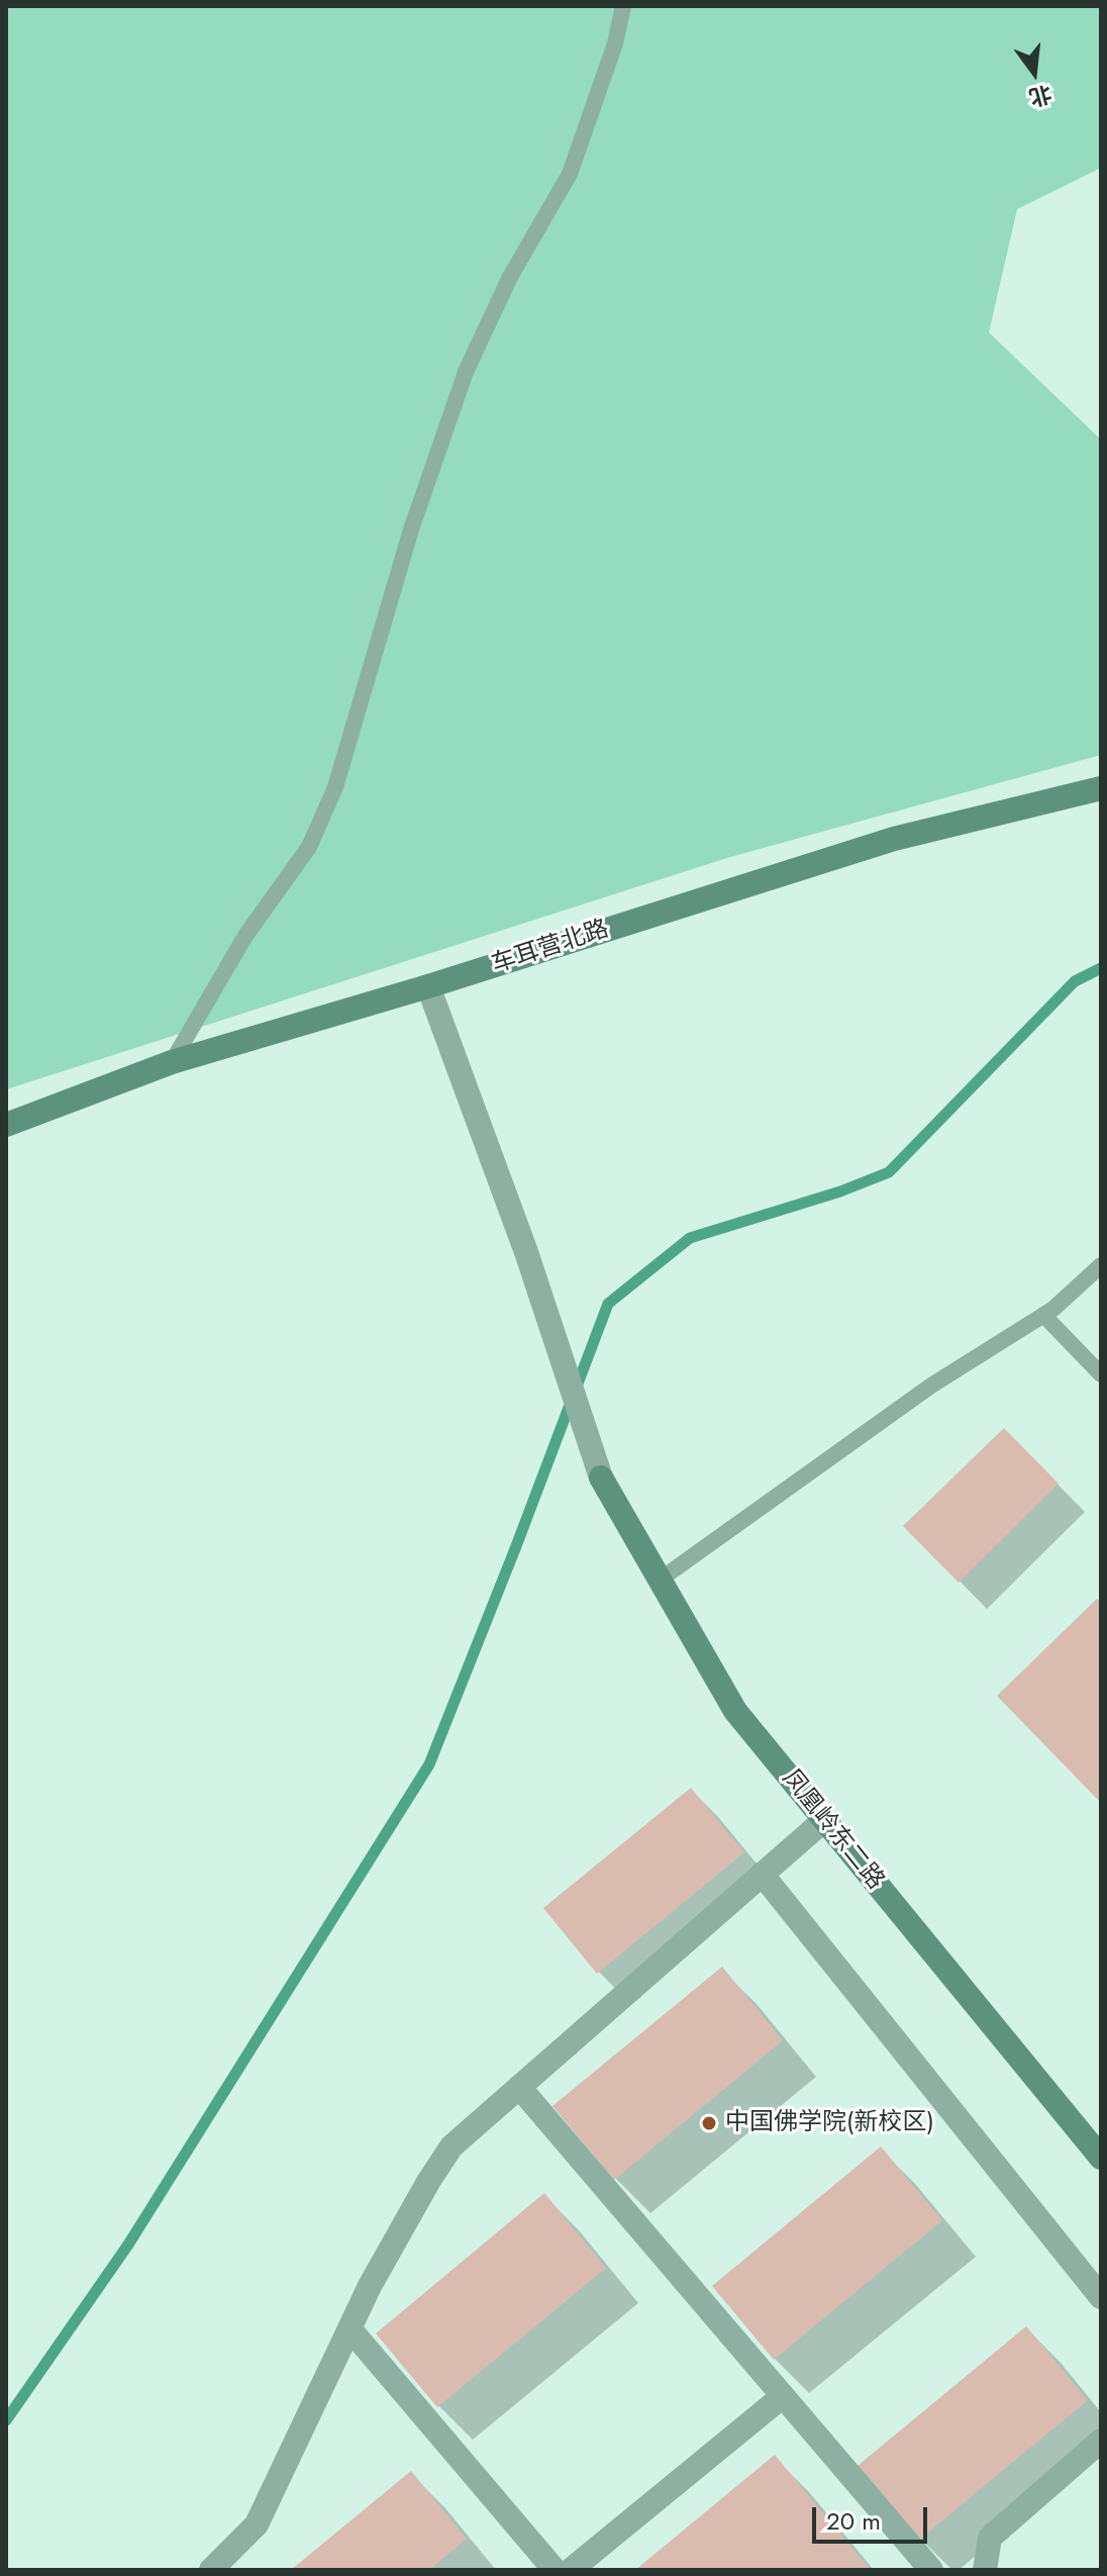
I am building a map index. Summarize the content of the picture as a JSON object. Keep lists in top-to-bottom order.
{
  "streets": {
    "street": ["车耳营北路", "凤凰岭东二路"]
  },
  "crossings": [
    ["车耳营北路", "凤凰岭东二路"]
  ],
  "places": ["中国佛学院(新校区)"],
  "scale_bar": "20 m",
  "north": "bottom"
}
